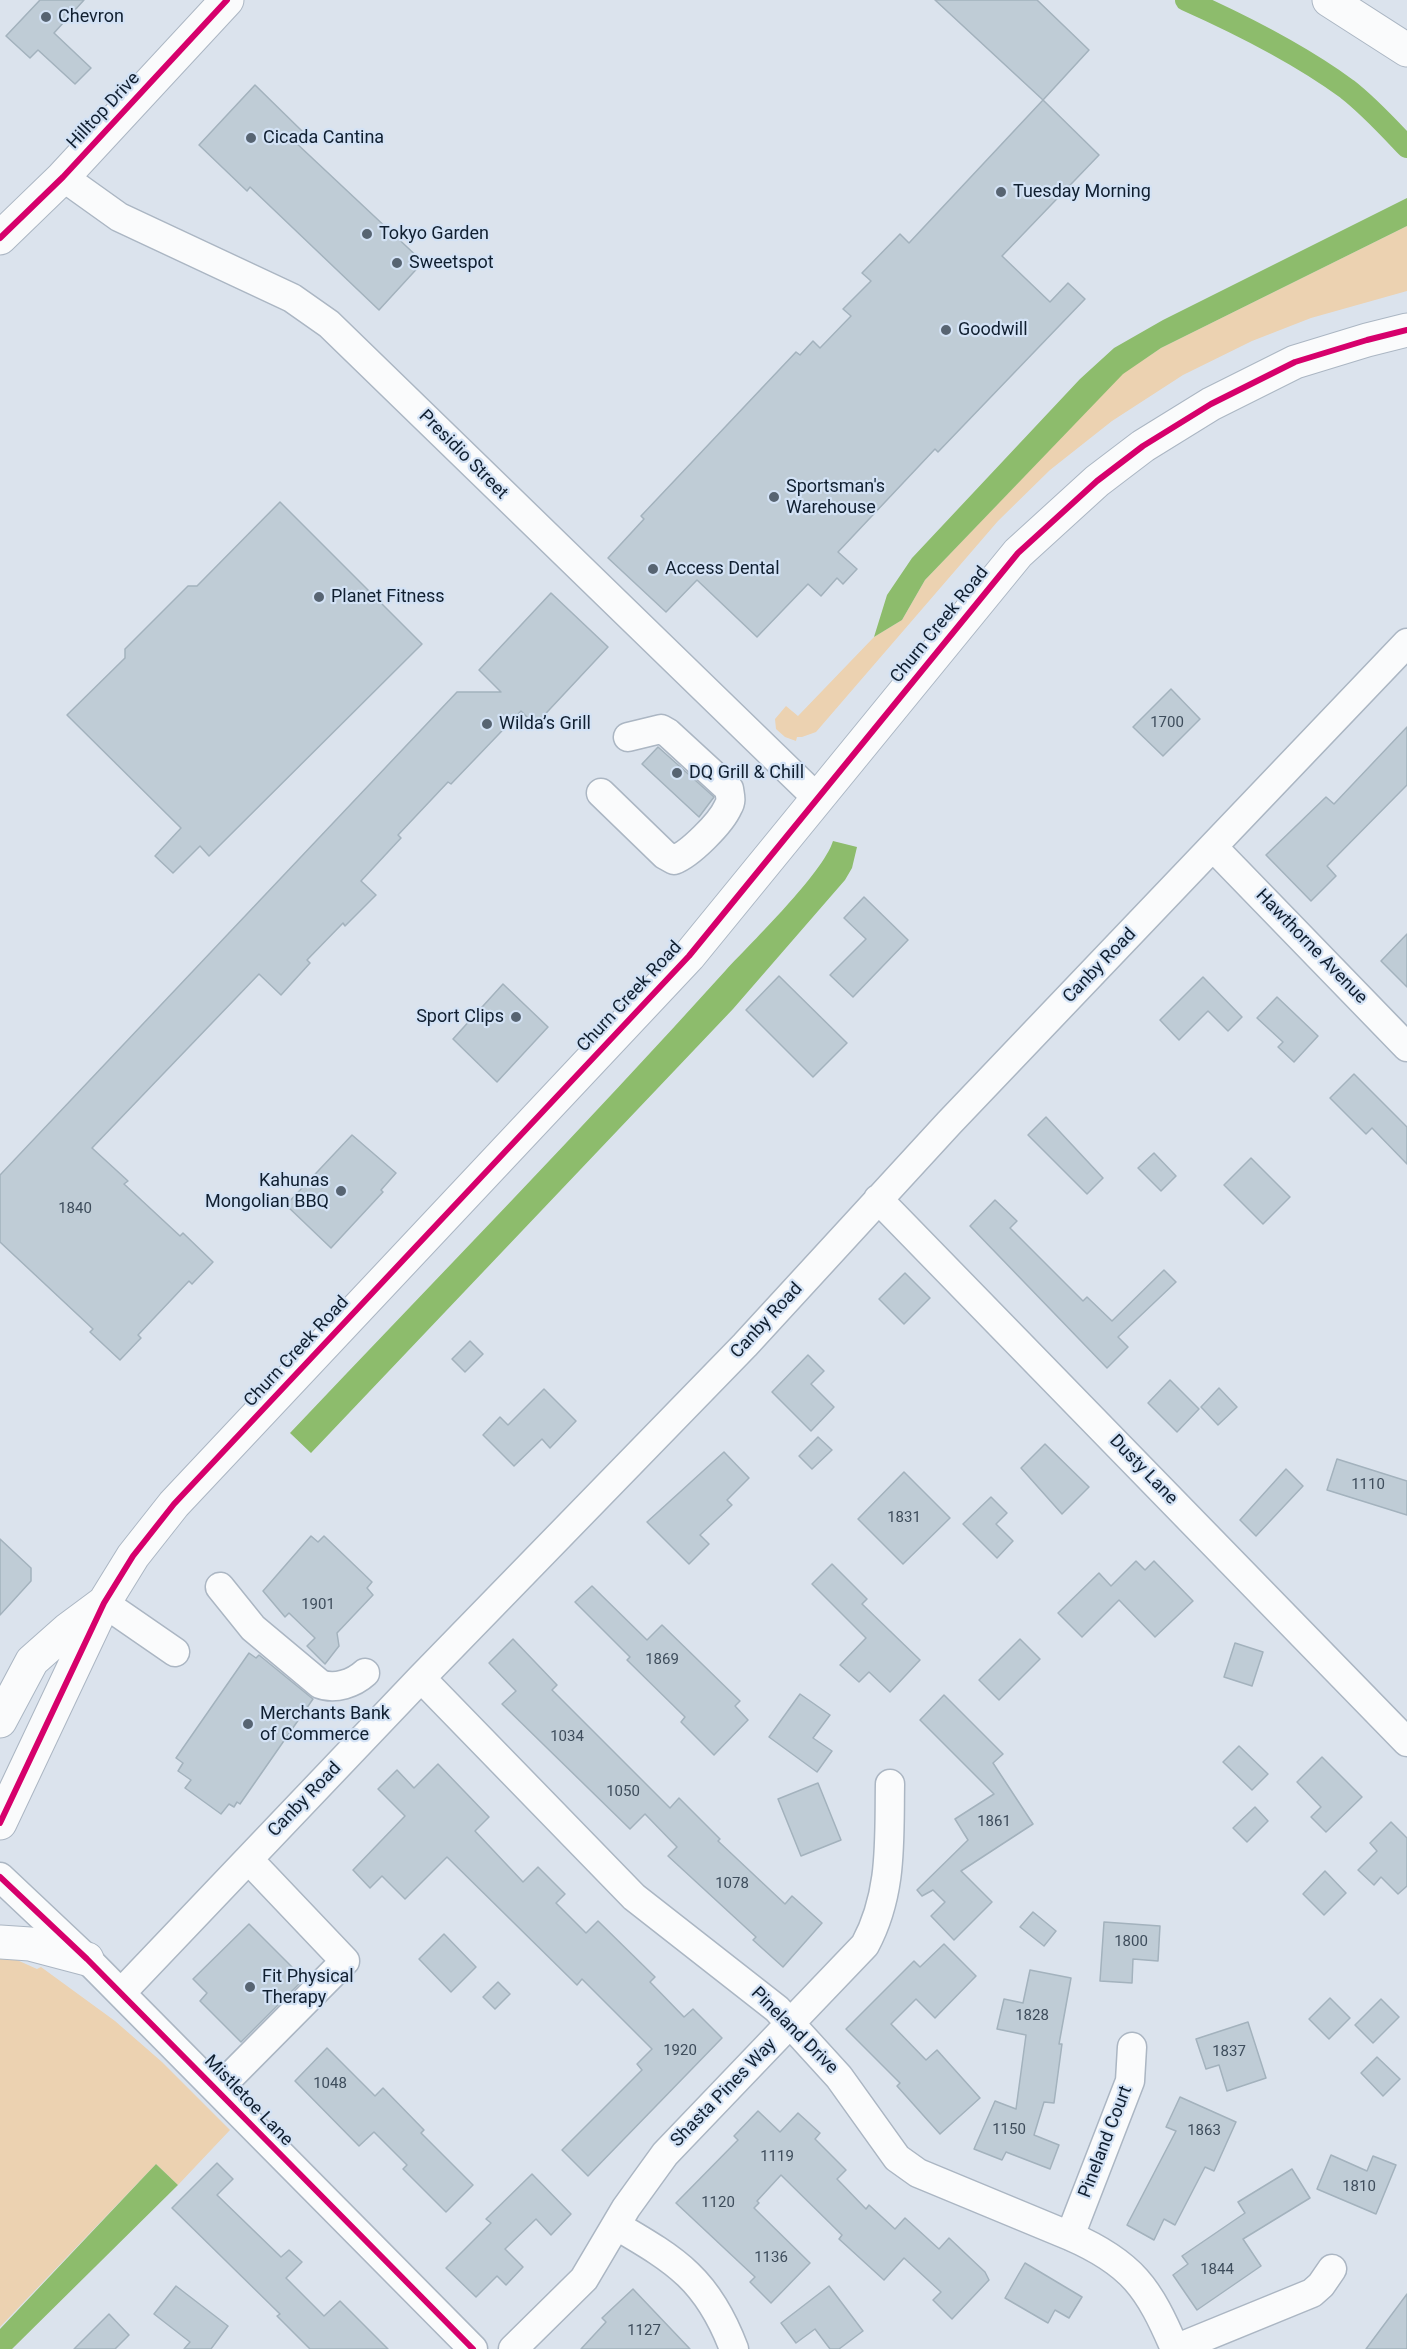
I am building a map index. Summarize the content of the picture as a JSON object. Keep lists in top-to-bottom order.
{
  "streets": {
    "main road": ["Hilltop Drive", "Churn Creek Road"],
    "street": [
      "Presidio Street",
      "Hawthorne Avenue",
      "Canby Road",
      "Dusty Lane",
      "Pineland Drive",
      "Shasta Pines Way",
      "Mistletoe Lane",
      "Pineland Court"
    ]
  },
  "crossings": [
    ["Hilltop Drive", "Presidio Street"],
    ["Presidio Street", "Churn Creek Road"],
    ["Hawthorne Avenue", "Canby Road"],
    ["Canby Road", "Dusty Lane"],
    ["Canby Road", "Pineland Drive"],
    ["Canby Road", "Mistletoe Lane"],
    ["Pineland Drive", "Shasta Pines Way"],
    ["Pineland Drive", "Pineland Court"]
  ],
  "places": [
    "Chevron",
    "Cicada Cantina",
    "Tuesday Morning",
    "Tokyo Garden",
    "Sweetspot",
    "Goodwill",
    "Sportsman's Warehouse",
    "Access Dental",
    "Planet Fitness",
    "Wilda’s Grill",
    "DQ Grill & Chill",
    "Sport Clips",
    "Kahunas Mongolian BBQ",
    "Merchants Bank of Commerce",
    "Fit Physical Therapy"
  ],
  "house_numbers": [
    "1700",
    "1840",
    "1110",
    "1831",
    "1901",
    "1869",
    "1034",
    "1050",
    "1861",
    "1078",
    "1800",
    "1828",
    "1920",
    "1837",
    "1048",
    "1150",
    "1863",
    "1119",
    "1810",
    "1120",
    "1136",
    "1844",
    "1127"
  ]
}
